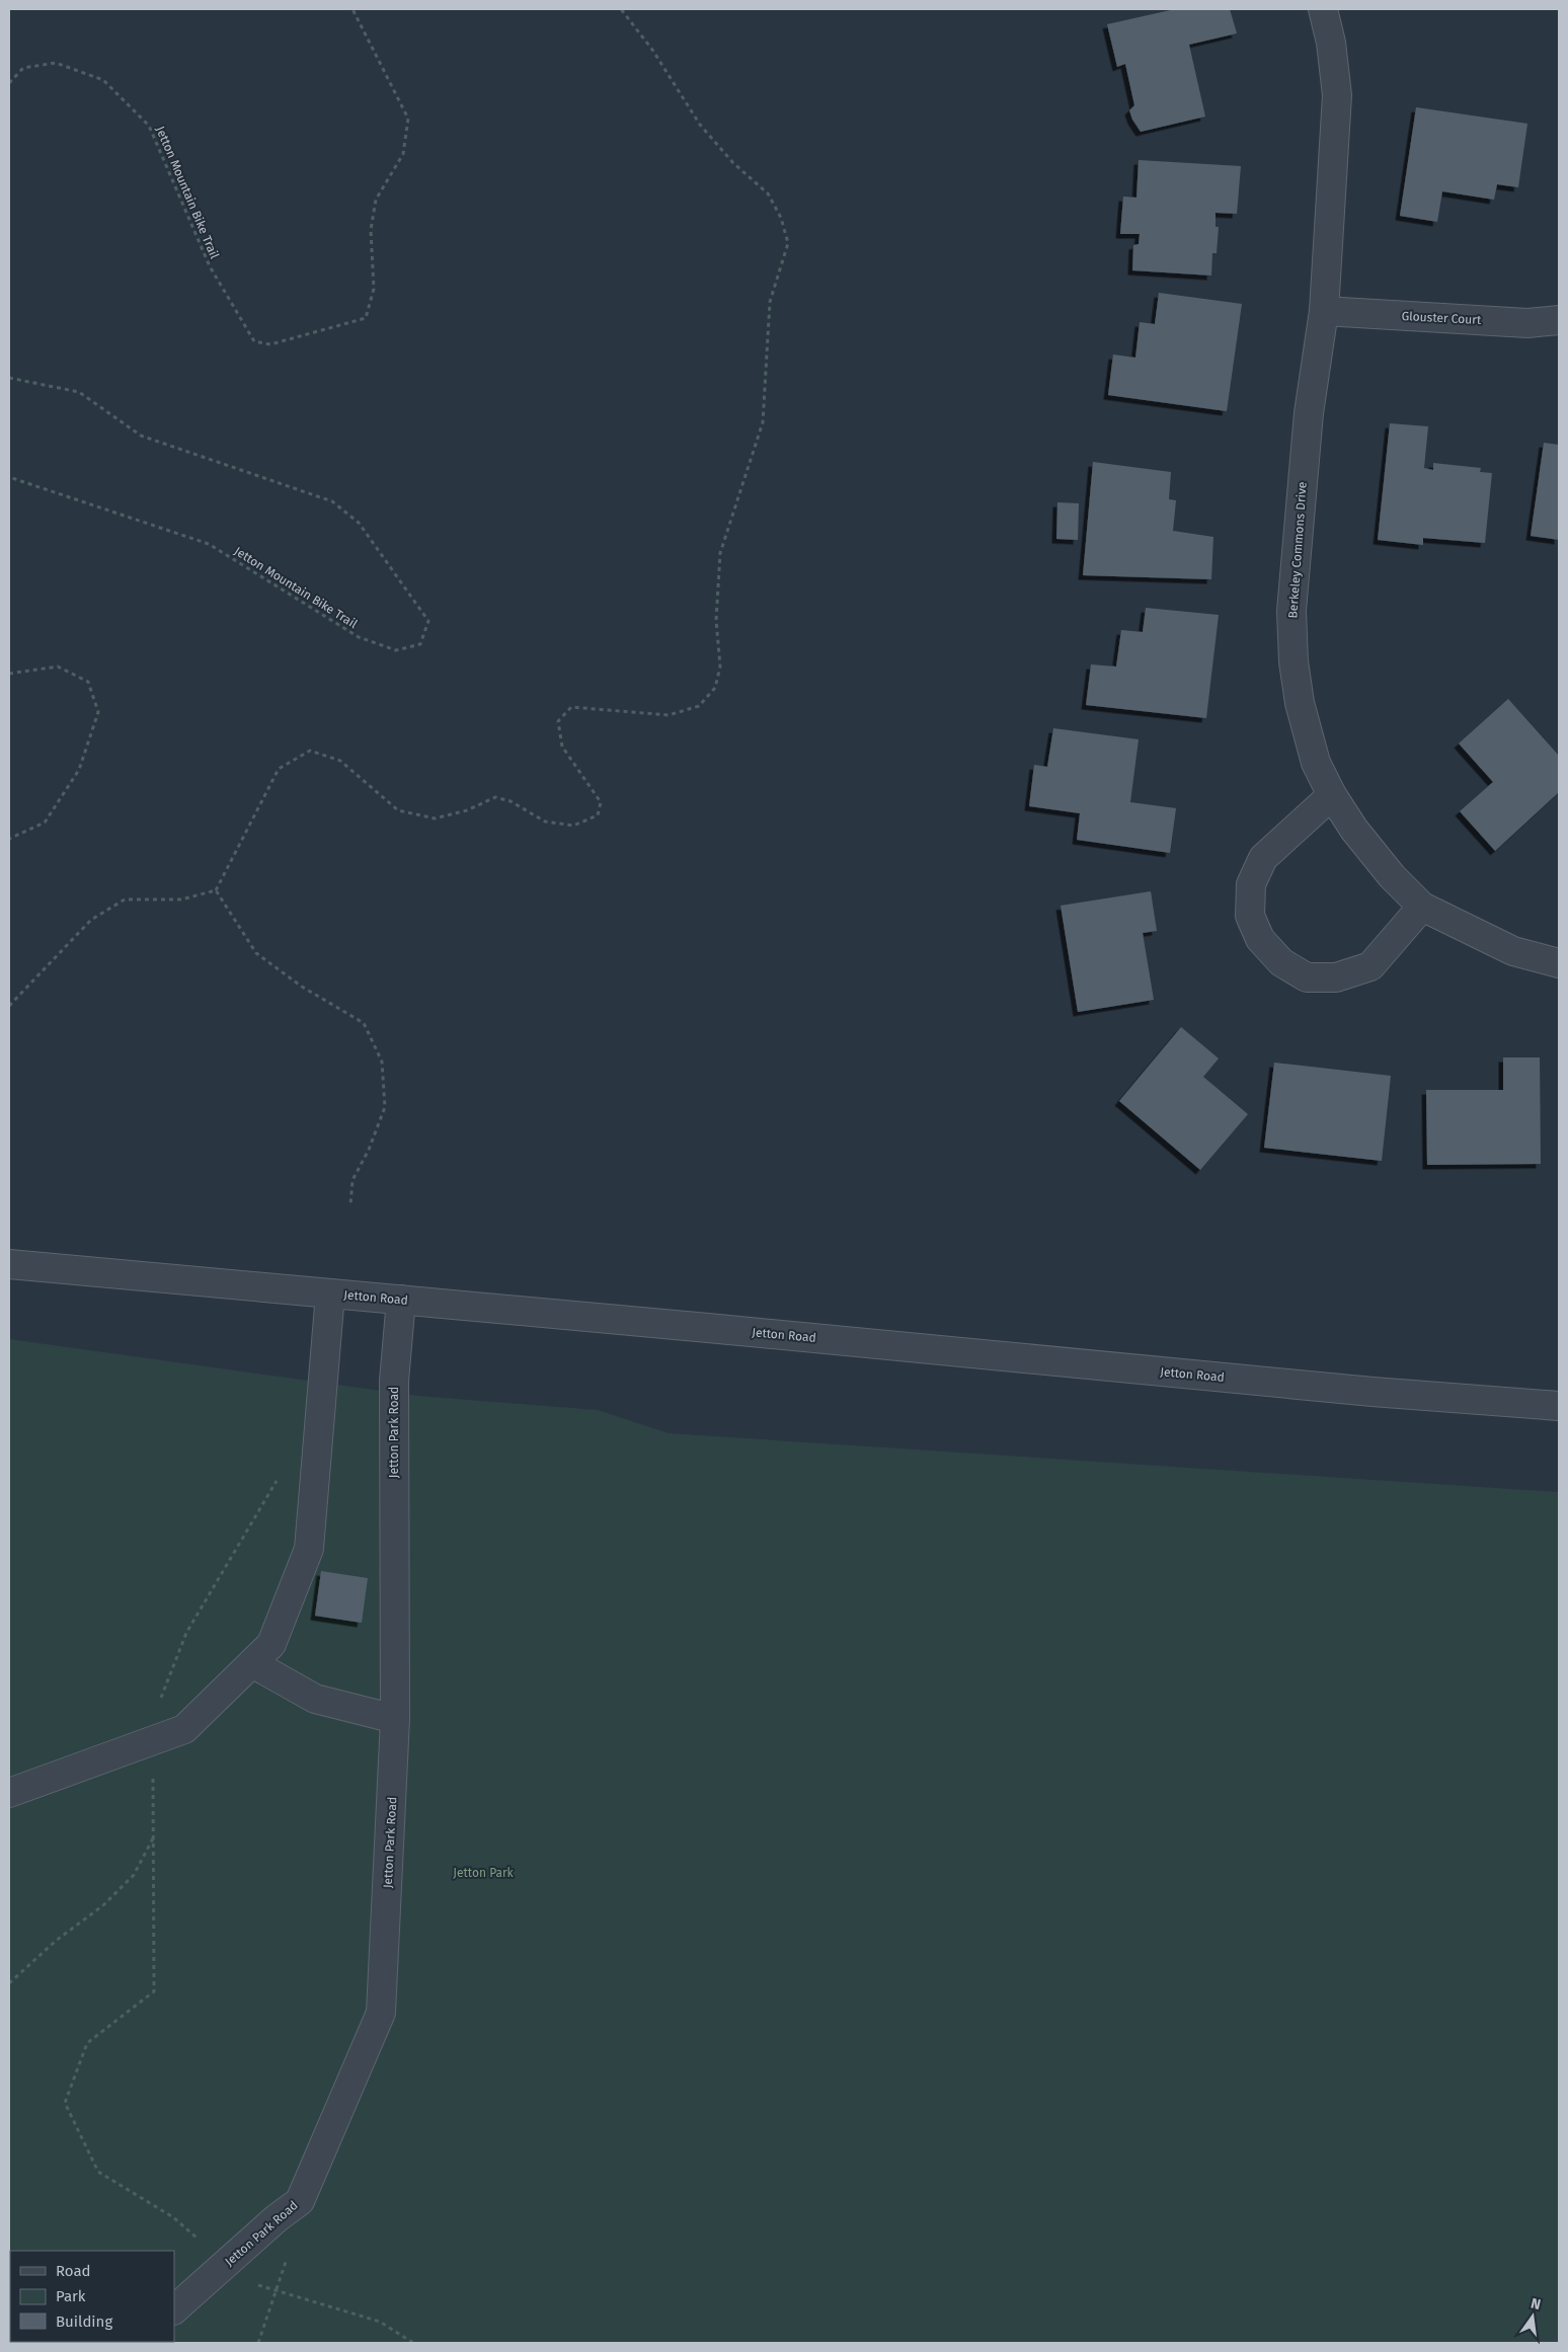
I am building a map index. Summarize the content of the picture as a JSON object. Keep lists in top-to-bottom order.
{
  "streets": {
    "street": [
      "Glouster Court",
      "Berkeley Commons Drive",
      "Jetton Road",
      "Jetton Park Road"
    ],
    "path": ["Jetton Mountain Bike Trail"]
  },
  "crossings": [
    ["Glouster Court", "Berkeley Commons Drive"],
    ["Jetton Road", "Jetton Park Road"]
  ],
  "parks": ["Jetton Park"],
  "legend": ["Road", "Park", "Building"],
  "north": "top"
}
